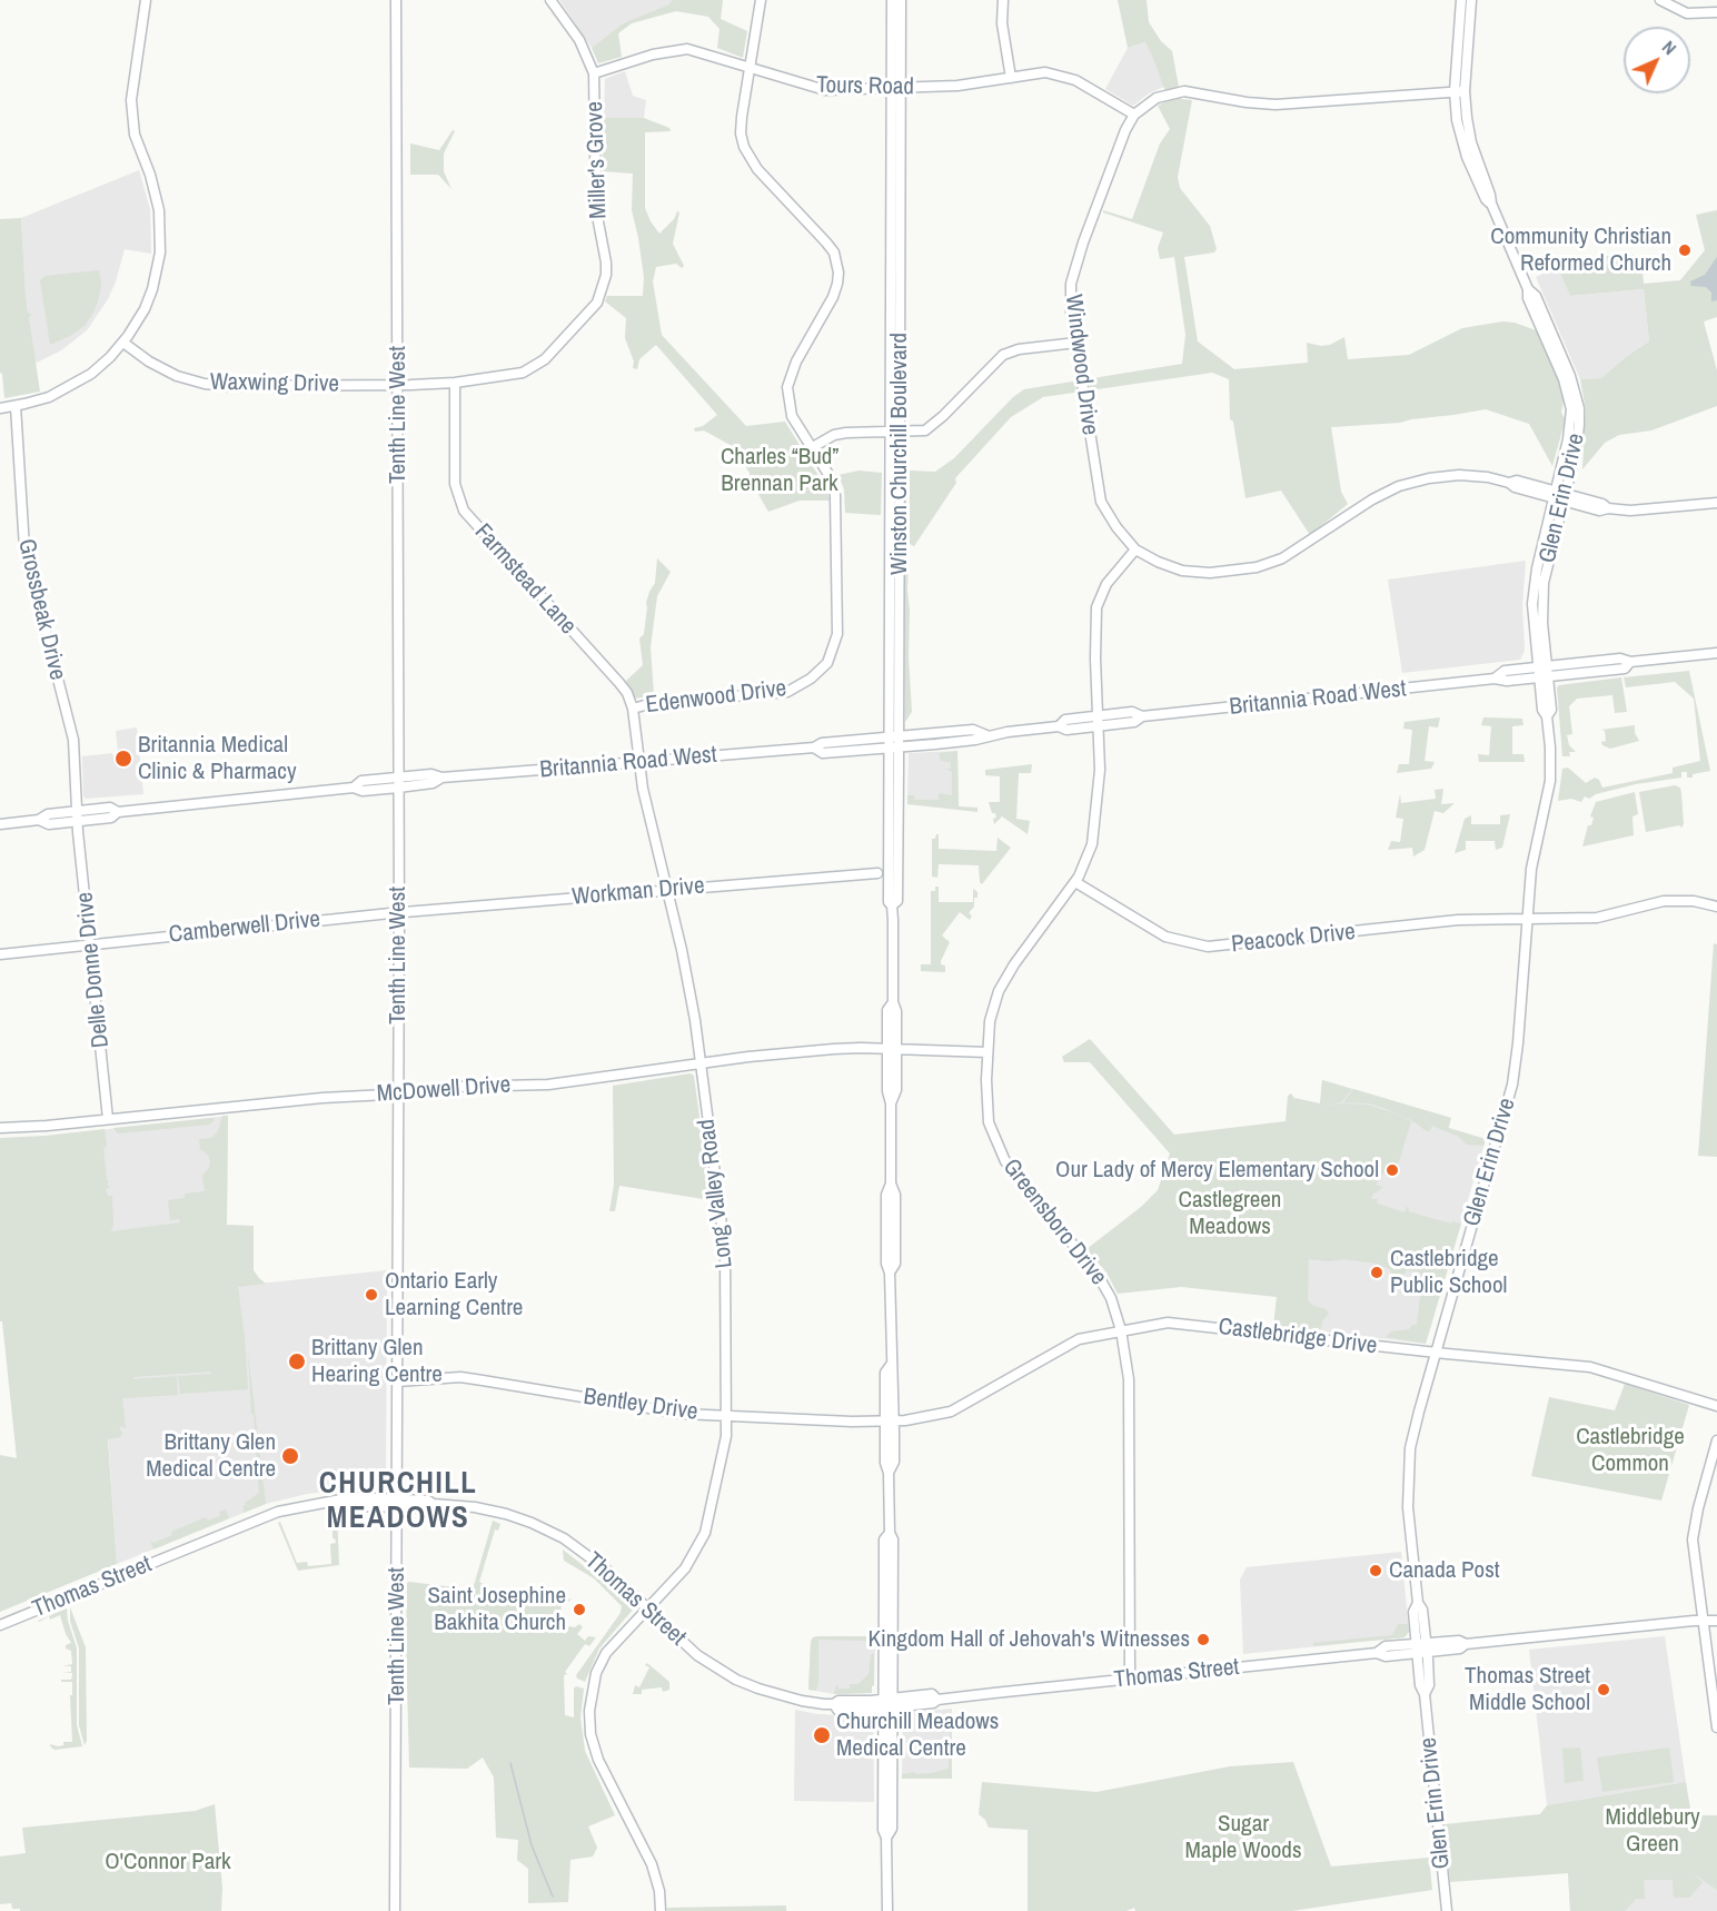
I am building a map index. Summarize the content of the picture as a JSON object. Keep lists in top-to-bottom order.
{
  "streets": {
    "street": [
      "Tours Road",
      "Miller's Grove",
      "Windwood Drive",
      "Waxwing Drive",
      "Tenth Line West",
      "Winston Churchill Boulevard",
      "Glen Erin Drive",
      "Farmstead Lane",
      "Grossbeak Drive",
      "Edenwood Drive",
      "Britannia Road West",
      "Workman Drive",
      "Camberwell Drive",
      "Peacock Drive",
      "Delle Donne Drive",
      "McDowell Drive",
      "Long Valley Road",
      "Greensboro Drive",
      "Castlebridge Drive",
      "Bentley Drive",
      "Thomas Street"
    ]
  },
  "crossings": [
    ["Tours Road", "Miller's Grove"],
    ["Tours Road", "Windwood Drive"],
    ["Tours Road", "Winston Churchill Boulevard"],
    ["Tours Road", "Edenwood Drive"],
    ["Miller's Grove", "Waxwing Drive"],
    ["Miller's Grove", "Tenth Line West"],
    ["Miller's Grove", "Farmstead Lane"],
    ["Windwood Drive", "Glen Erin Drive"],
    ["Windwood Drive", "Greensboro Drive"],
    ["Waxwing Drive", "Tenth Line West"],
    ["Tenth Line West", "Britannia Road West"],
    ["Tenth Line West", "Workman Drive"],
    ["Tenth Line West", "Camberwell Drive"],
    ["Tenth Line West", "McDowell Drive"],
    ["Tenth Line West", "Bentley Drive"],
    ["Tenth Line West", "Thomas Street"],
    ["Winston Churchill Boulevard", "Britannia Road West"],
    ["Winston Churchill Boulevard", "McDowell Drive"],
    ["Winston Churchill Boulevard", "Castlebridge Drive"],
    ["Winston Churchill Boulevard", "Bentley Drive"],
    ["Winston Churchill Boulevard", "Thomas Street"],
    ["Glen Erin Drive", "Britannia Road West"],
    ["Glen Erin Drive", "Peacock Drive"],
    ["Glen Erin Drive", "Castlebridge Drive"],
    ["Glen Erin Drive", "Thomas Street"],
    ["Farmstead Lane", "Edenwood Drive"],
    ["Farmstead Lane", "Britannia Road West"],
    ["Farmstead Lane", "Long Valley Road"],
    ["Grossbeak Drive", "Britannia Road West"],
    ["Grossbeak Drive", "Delle Donne Drive"],
    ["Britannia Road West", "Delle Donne Drive"],
    ["Britannia Road West", "Long Valley Road"],
    ["Britannia Road West", "Greensboro Drive"],
    ["Workman Drive", "Camberwell Drive"],
    ["Workman Drive", "Long Valley Road"],
    ["Camberwell Drive", "Delle Donne Drive"],
    ["Peacock Drive", "Greensboro Drive"],
    ["Delle Donne Drive", "McDowell Drive"],
    ["McDowell Drive", "Long Valley Road"],
    ["McDowell Drive", "Greensboro Drive"],
    ["Long Valley Road", "Bentley Drive"],
    ["Long Valley Road", "Thomas Street"],
    ["Greensboro Drive", "Castlebridge Drive"],
    ["Greensboro Drive", "Thomas Street"],
    ["Castlebridge Drive", "Bentley Drive"]
  ],
  "districts": ["CHURCHILL MEADOWS"],
  "parks": [
    "Charles “Bud” Brennan Park",
    "Castlegreen Meadows",
    "Castlebridge Common",
    "Middlebury Green",
    "Sugar Maple Woods",
    "O'Connor Park"
  ],
  "places": [
    "Community Christian Reformed Church",
    "Britannia Medical Clinic & Pharmacy",
    "Our Lady of Mercy Elementary School",
    "Castlebridge Public School",
    "Ontario Early Learning Centre",
    "Brittany Glen Hearing Centre",
    "Brittany Glen Medical Centre",
    "Canada Post",
    "Saint Josephine Bakhita Church",
    "Kingdom Hall of Jehovah's Witnesses",
    "Thomas Street Middle School",
    "Churchill Meadows Medical Centre"
  ],
  "north": "top right"
}
